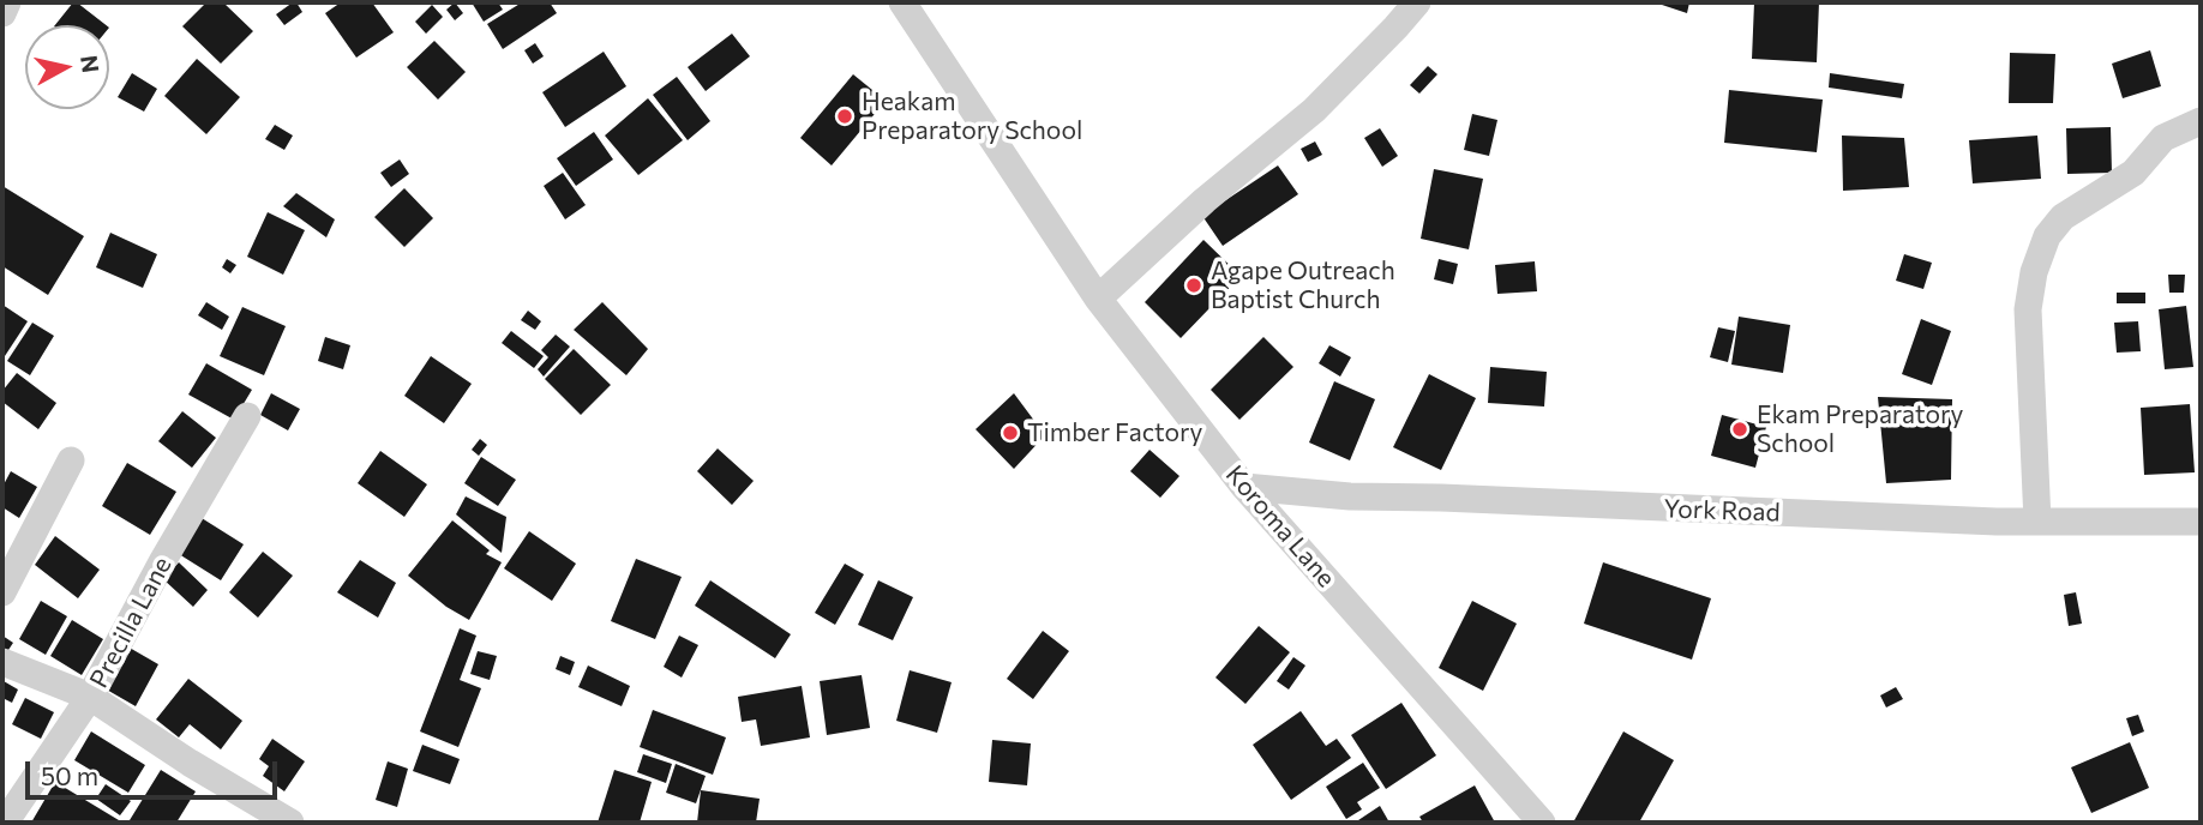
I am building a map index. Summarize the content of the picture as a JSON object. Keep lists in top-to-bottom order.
{
  "streets": {
    "street": ["York Road", "Koroma Lane", "Precilla Lane"]
  },
  "crossings": [
    ["York Road", "Koroma Lane"]
  ],
  "places": [
    "Heakam Preparatory School",
    "Agape Outreach Baptist Church",
    "Ekam Preparatory School",
    "Timber Factory"
  ],
  "scale_bar": "50 m",
  "north": "right"
}
